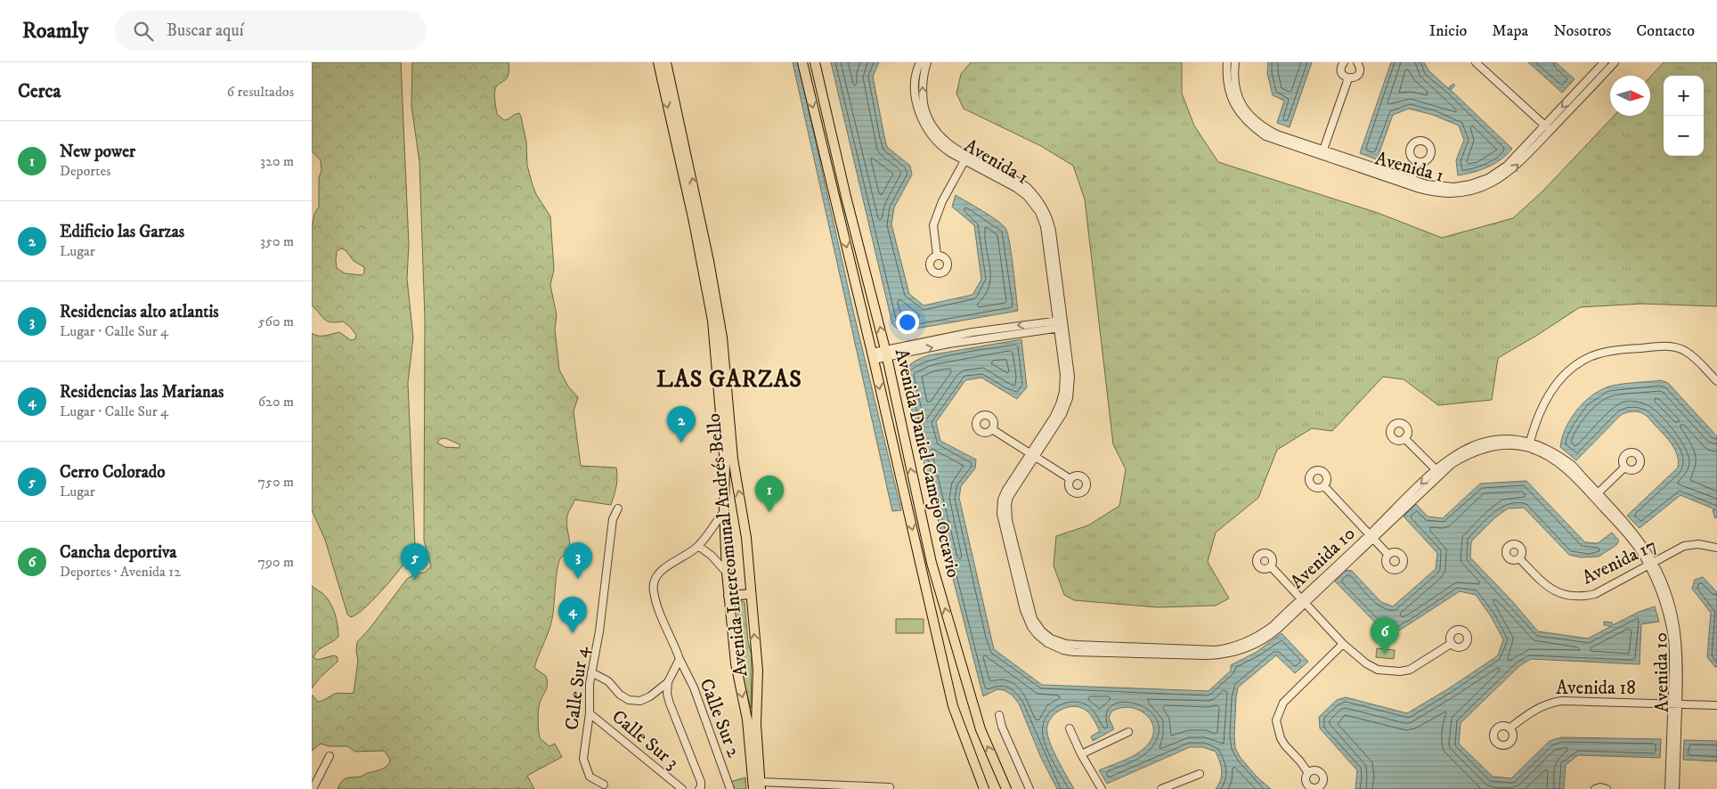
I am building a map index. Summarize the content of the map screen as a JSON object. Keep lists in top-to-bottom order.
{
  "streets": {
    "main road": ["Avenida Daniel Camejo Octavio", "Avenida Intercomunal Andrés Bello"],
    "street": [
      "Avenida 1",
      "Avenida 10",
      "Avenida 17",
      "Avenida 18",
      "Calle Sur 4",
      "Calle Sur 2",
      "Calle Sur 3"
    ]
  },
  "crossings": [
    ["Avenida 1", "Avenida 10"],
    ["Avenida 10", "Avenida 17"],
    ["Avenida 10", "Avenida 18"],
    ["Calle Sur 4", "Calle Sur 3"]
  ],
  "districts": ["LAS GARZAS"],
  "north": "right",
  "page": {
    "header": "Roamly",
    "search": "Buscar aquí",
    "nav": [
      "Inicio",
      "Mapa",
      "Nosotros",
      "Contacto"
    ],
    "heading": ["Cerca", "6 resultados"],
    "map_buttons": ["+", "−"],
    "list": [
      {
        "mark": "1",
        "name": "New power",
        "note": "Deportes",
        "value": "320 m"
      },
      {
        "mark": "2",
        "name": "Edificio las Garzas",
        "note": "Lugar",
        "value": "350 m"
      },
      {
        "mark": "3",
        "name": "Residencias alto atlantis",
        "note": "Lugar · Calle Sur 4",
        "value": "560 m"
      },
      {
        "mark": "4",
        "name": "Residencias las Marianas",
        "note": "Lugar · Calle Sur 4",
        "value": "620 m"
      },
      {
        "mark": "5",
        "name": "Cerro Colorado",
        "note": "Lugar",
        "value": "750 m"
      },
      {
        "mark": "6",
        "name": "Cancha deportiva",
        "note": "Deportes · Avenida 12",
        "value": "790 m"
      }
    ],
    "pins": [
      "2",
      "1",
      "3",
      "5",
      "4",
      "6"
    ]
  }
}
